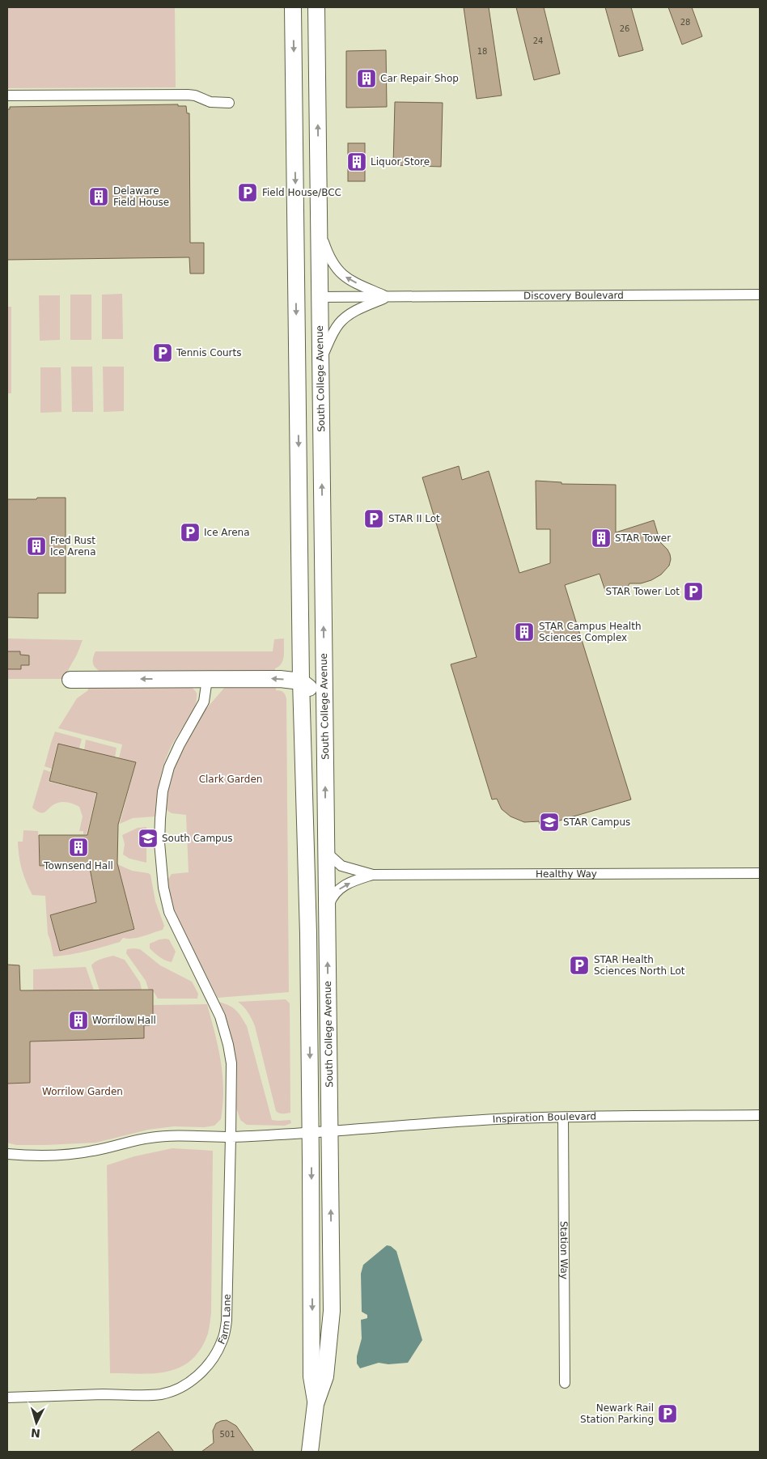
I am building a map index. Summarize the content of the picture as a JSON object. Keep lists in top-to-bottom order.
{
  "streets": {
    "main road": ["South College Avenue"],
    "street": [
      "Discovery Boulevard",
      "Healthy Way",
      "Inspiration Boulevard",
      "Station Way",
      "Farm Lane"
    ]
  },
  "crossings": [
    ["Discovery Boulevard", "South College Avenue"],
    ["South College Avenue", "Healthy Way"],
    ["South College Avenue", "Inspiration Boulevard"],
    ["Inspiration Boulevard", "Station Way"]
  ],
  "parks": ["Clark Garden", "Worrilow Garden"],
  "places": {
    "building": [
      "Car Repair Shop",
      "Liquor Store",
      "Delaware Field House",
      "STAR Tower",
      "Fred Rust Ice Arena",
      "STAR Campus Health Sciences Complex",
      "Townsend Hall",
      "Worrilow Hall"
    ],
    "parking": [
      "Field House/BCC",
      "Tennis Courts",
      "STAR II Lot",
      "Ice Arena",
      "STAR Tower Lot",
      "STAR Health Sciences North Lot",
      "Newark Rail Station Parking"
    ],
    "school or university": ["STAR Campus", "South Campus"]
  },
  "house_numbers": [
    "28",
    "26",
    "24",
    "18",
    "501"
  ],
  "north": "bottom"
}
